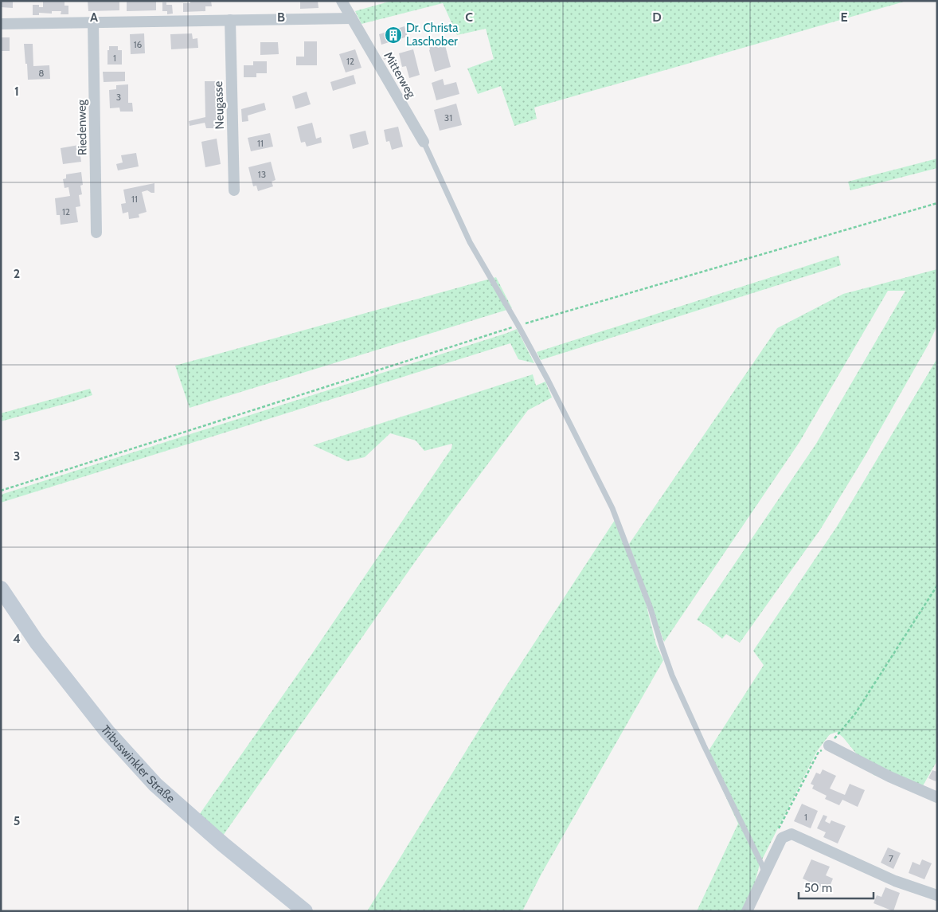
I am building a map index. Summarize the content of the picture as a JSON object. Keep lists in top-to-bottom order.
{
  "streets": {
    "street": [
      "Mitterweg",
      "Neugasse",
      "Riedenweg",
      "Tribuswinkler Straße"
    ]
  },
  "places": {
    "building": ["Dr. Christa Laschober"]
  },
  "house_numbers": [
    "16",
    "1",
    "12",
    "8",
    "3",
    "31",
    "11",
    "13",
    "11",
    "12",
    "1",
    "7"
  ],
  "scale_bar": "50 m",
  "grid": {
    "columns": [
      "A",
      "B",
      "C",
      "D",
      "E"
    ],
    "rows": [
      "1",
      "2",
      "3",
      "4",
      "5"
    ]
  }
}
